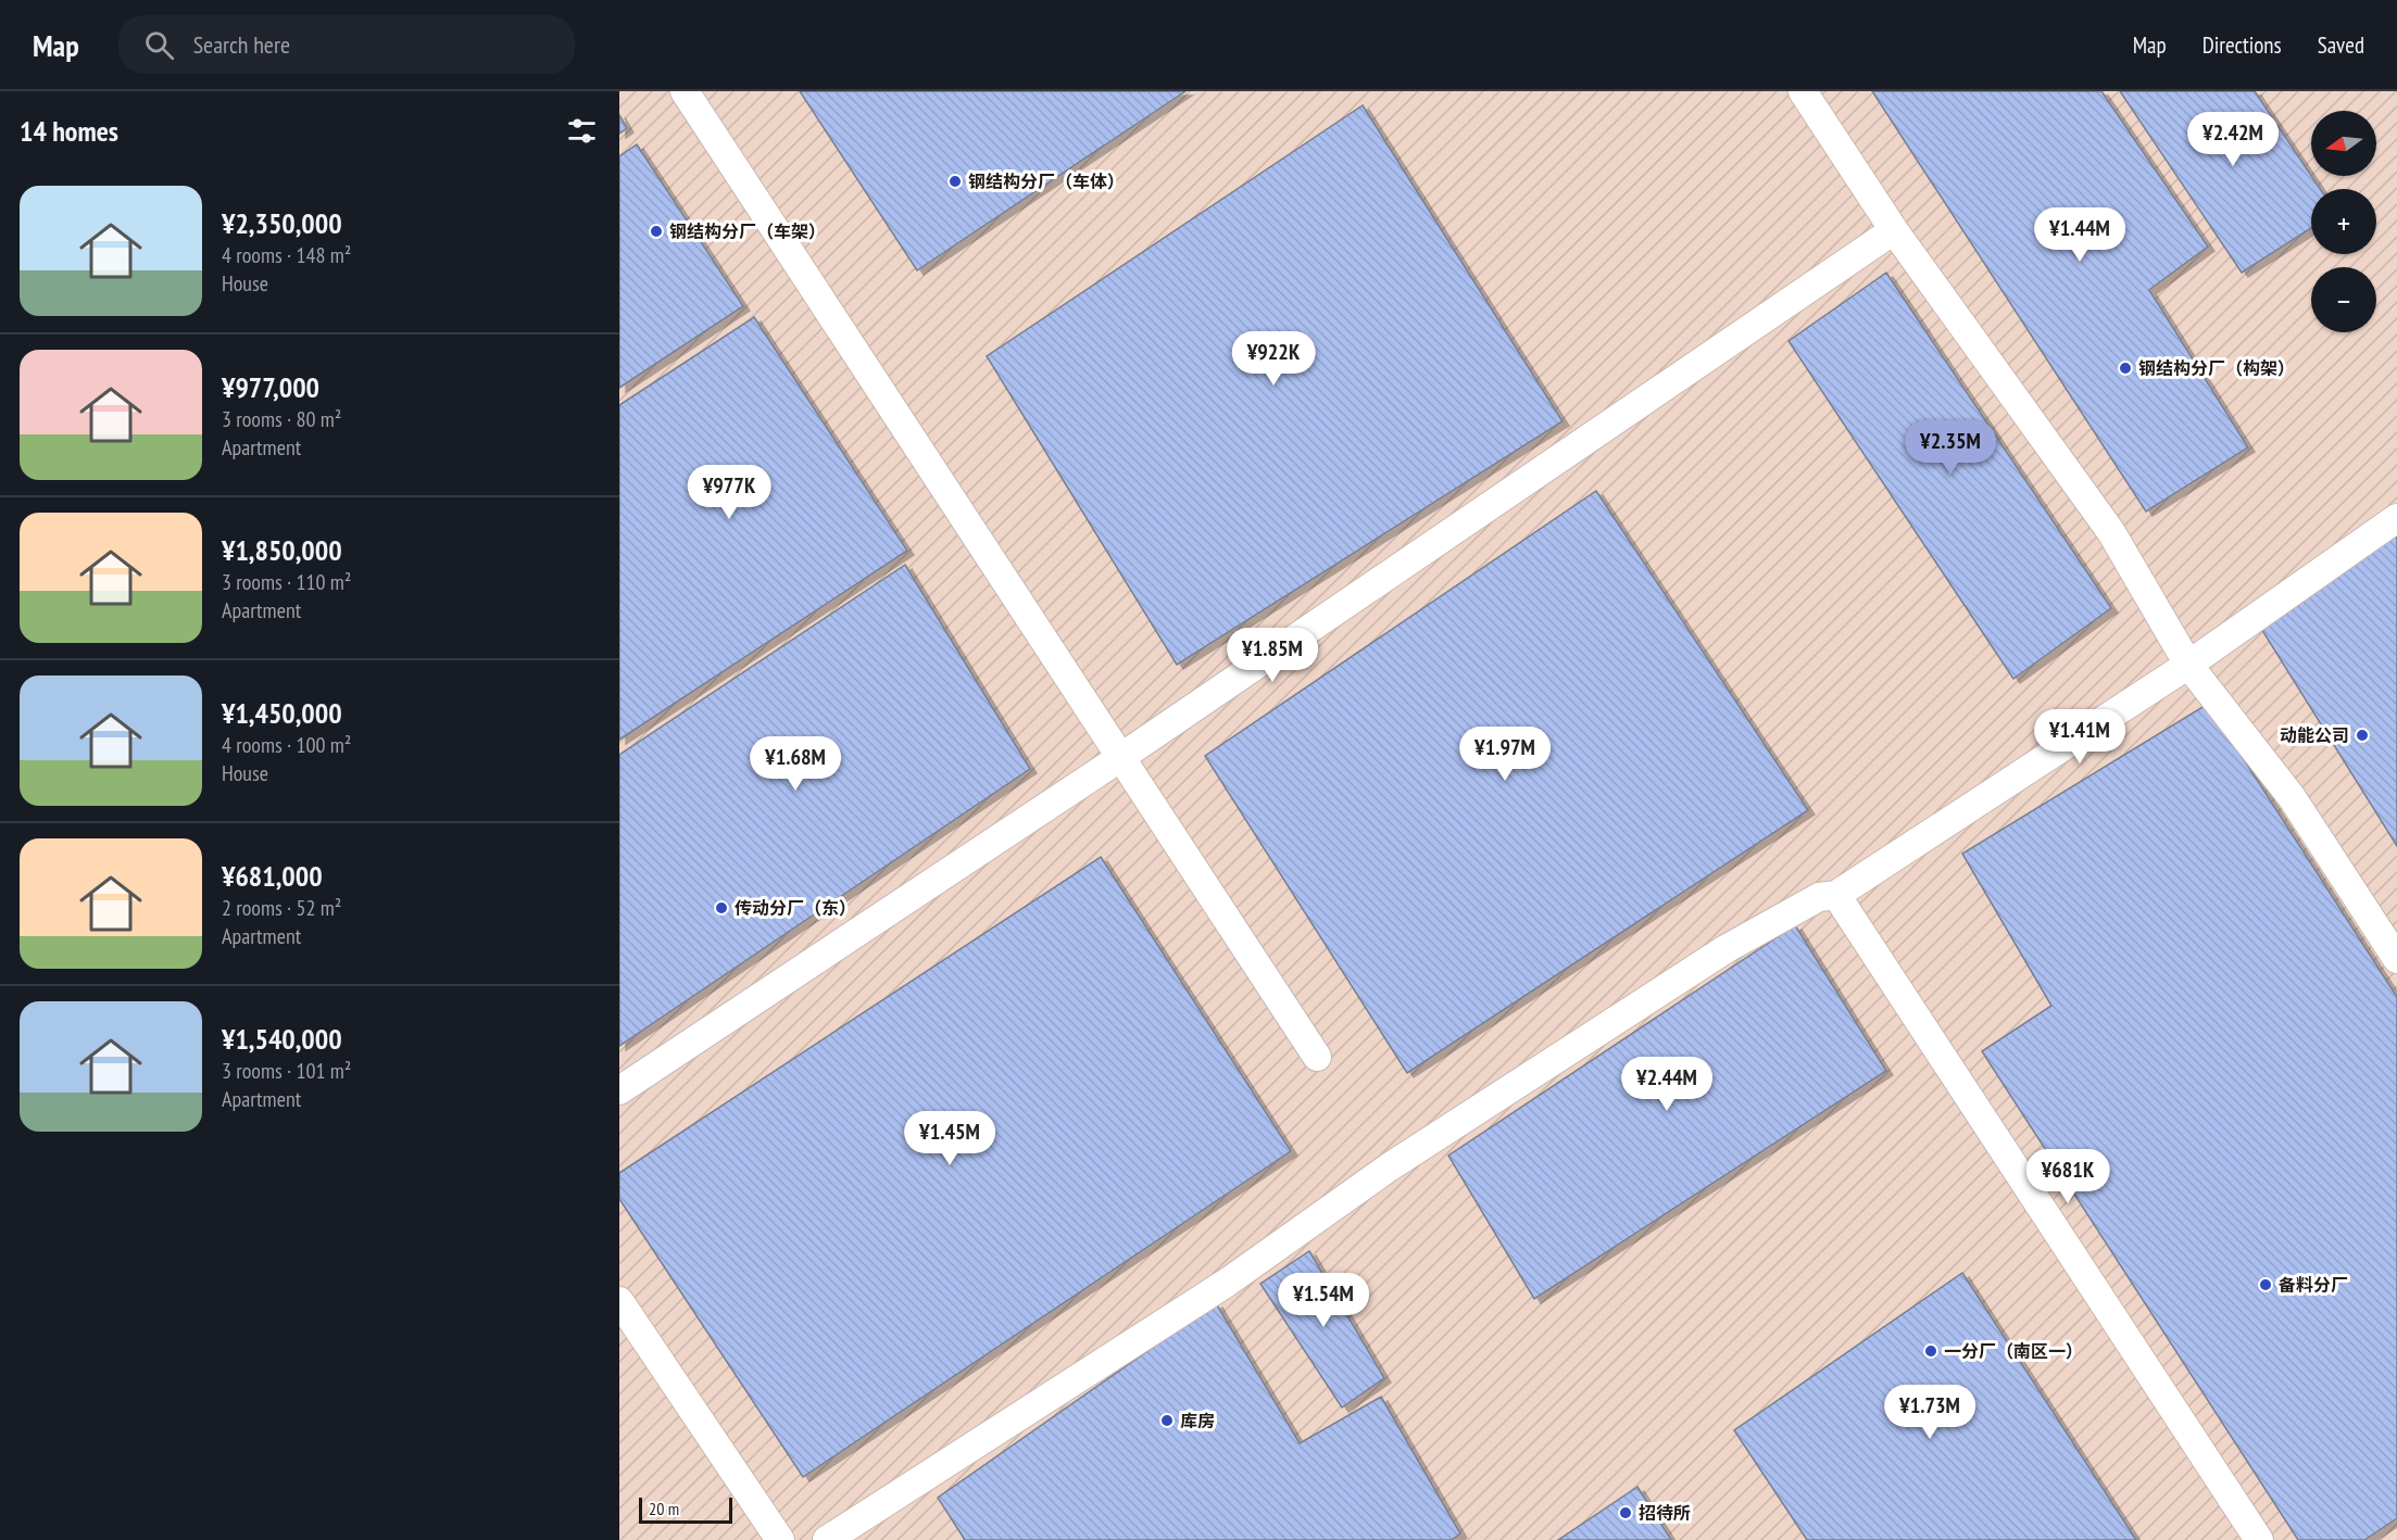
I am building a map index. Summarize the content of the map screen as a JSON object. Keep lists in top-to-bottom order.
{
  "places": [
    "钢结构分厂（车体）",
    "钢结构分厂（车架）",
    "钢结构分厂（构架）",
    "动能公司",
    "传动分厂（东）",
    "备料分厂",
    "一分厂（南区一）",
    "库房",
    "招待所"
  ],
  "scale_bar": "20 m",
  "north": "left",
  "page": {
    "header": "Map",
    "search": "Search here",
    "nav": ["Map", "Directions", "Saved"],
    "heading": "14 homes",
    "map_buttons": ["+", "−"],
    "price": [
      "¥2.42M",
      "¥1.44M",
      "¥922K",
      "¥2.35M",
      "¥977K",
      "¥1.85M",
      "¥1.41M",
      "¥1.97M",
      "¥1.68M",
      "¥2.44M",
      "¥1.45M",
      "¥681K",
      "¥1.54M",
      "¥1.73M"
    ],
    "list": [
      {
        "name": "¥2,350,000",
        "note": "4 rooms · 148 m² · House"
      },
      {
        "name": "¥977,000",
        "note": "3 rooms · 80 m² · Apartment"
      },
      {
        "name": "¥1,850,000",
        "note": "3 rooms · 110 m² · Apartment"
      },
      {
        "name": "¥1,450,000",
        "note": "4 rooms · 100 m² · House"
      },
      {
        "name": "¥681,000",
        "note": "2 rooms · 52 m² · Apartment"
      },
      {
        "name": "¥1,540,000",
        "note": "3 rooms · 101 m² · Apartment"
      }
    ],
    "scale": "20 m"
  }
}
